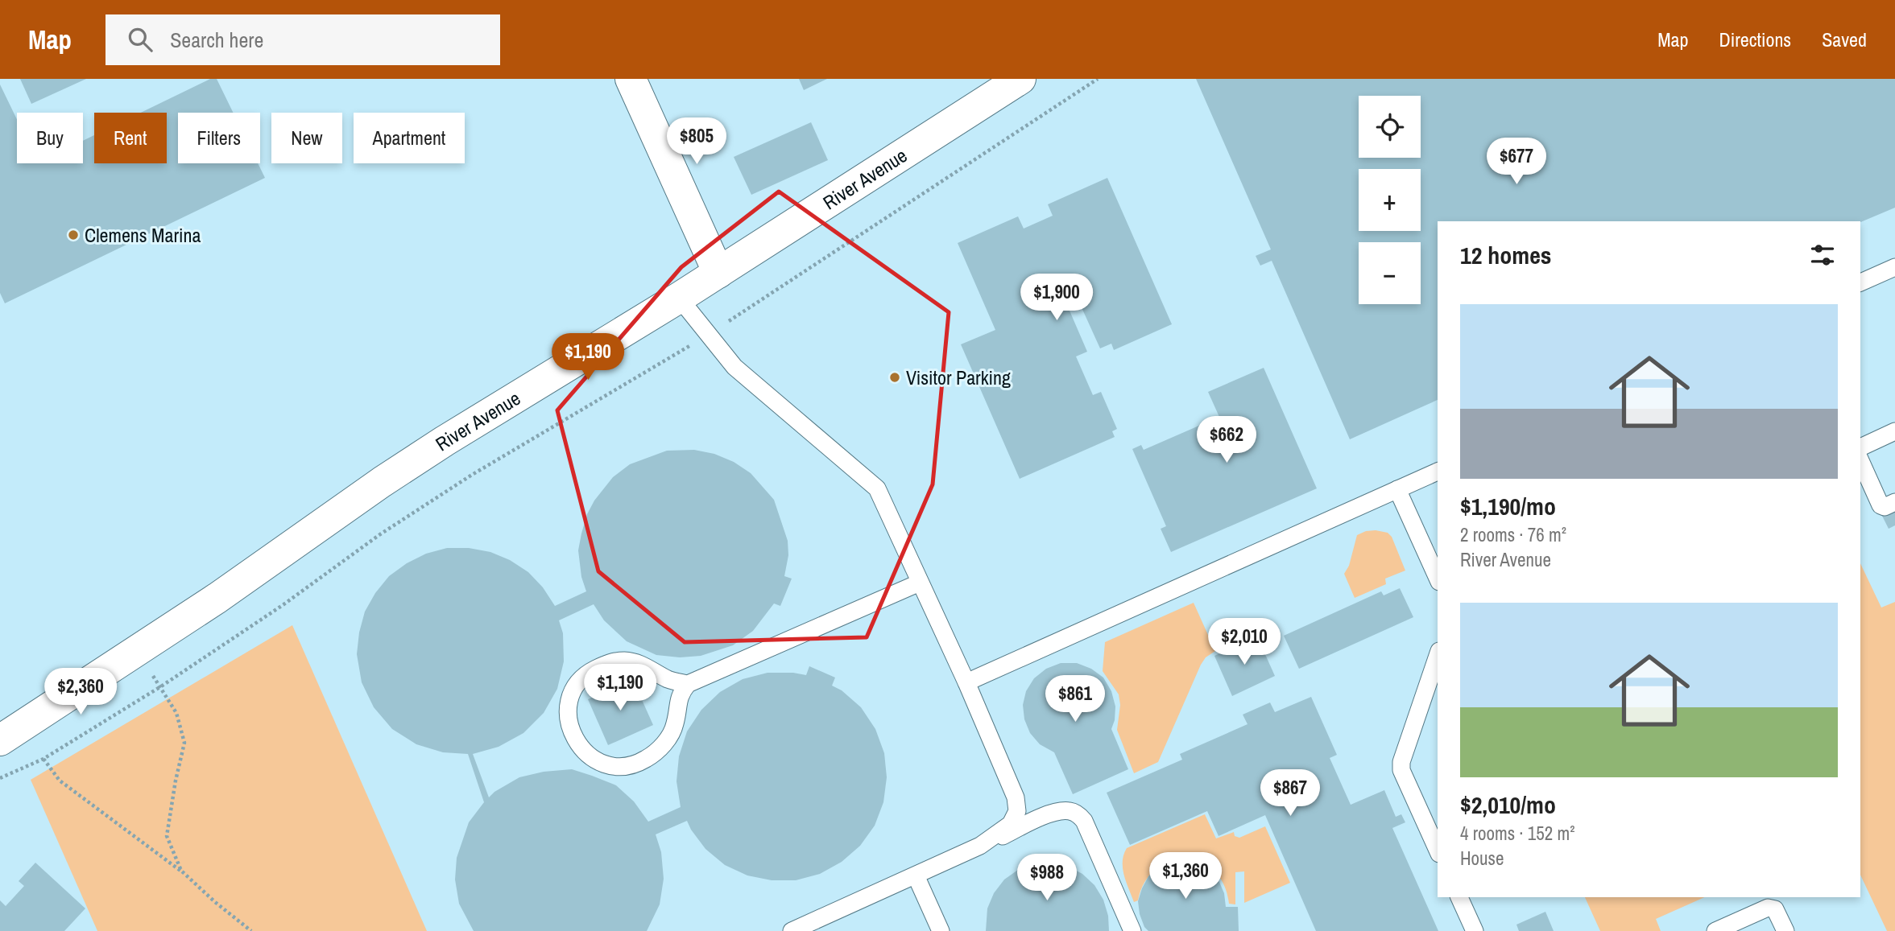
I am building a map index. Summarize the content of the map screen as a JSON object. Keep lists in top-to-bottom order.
{
  "streets": {
    "street": ["River Avenue"]
  },
  "places": ["Clemens Marina", "Visitor Parking"],
  "page": {
    "header": "Map",
    "search": "Search here",
    "nav": ["Map", "Directions", "Saved"],
    "map_buttons": ["+", "−"],
    "chip": [
      "Buy",
      "Rent",
      "Filters",
      "New",
      "Apartment"
    ],
    "price": [
      "$805",
      "$677",
      "$1,900",
      "$1,190",
      "$662",
      "$2,010",
      "$1,190",
      "$2,360",
      "$861",
      "$867",
      "$1,360",
      "$988"
    ],
    "heading": "12 homes",
    "list": [
      {
        "name": "$1,190/mo",
        "note": "2 rooms · 76 m² · River Avenue"
      },
      {
        "name": "$2,010/mo",
        "note": "4 rooms · 152 m² · House"
      }
    ]
  }
}
